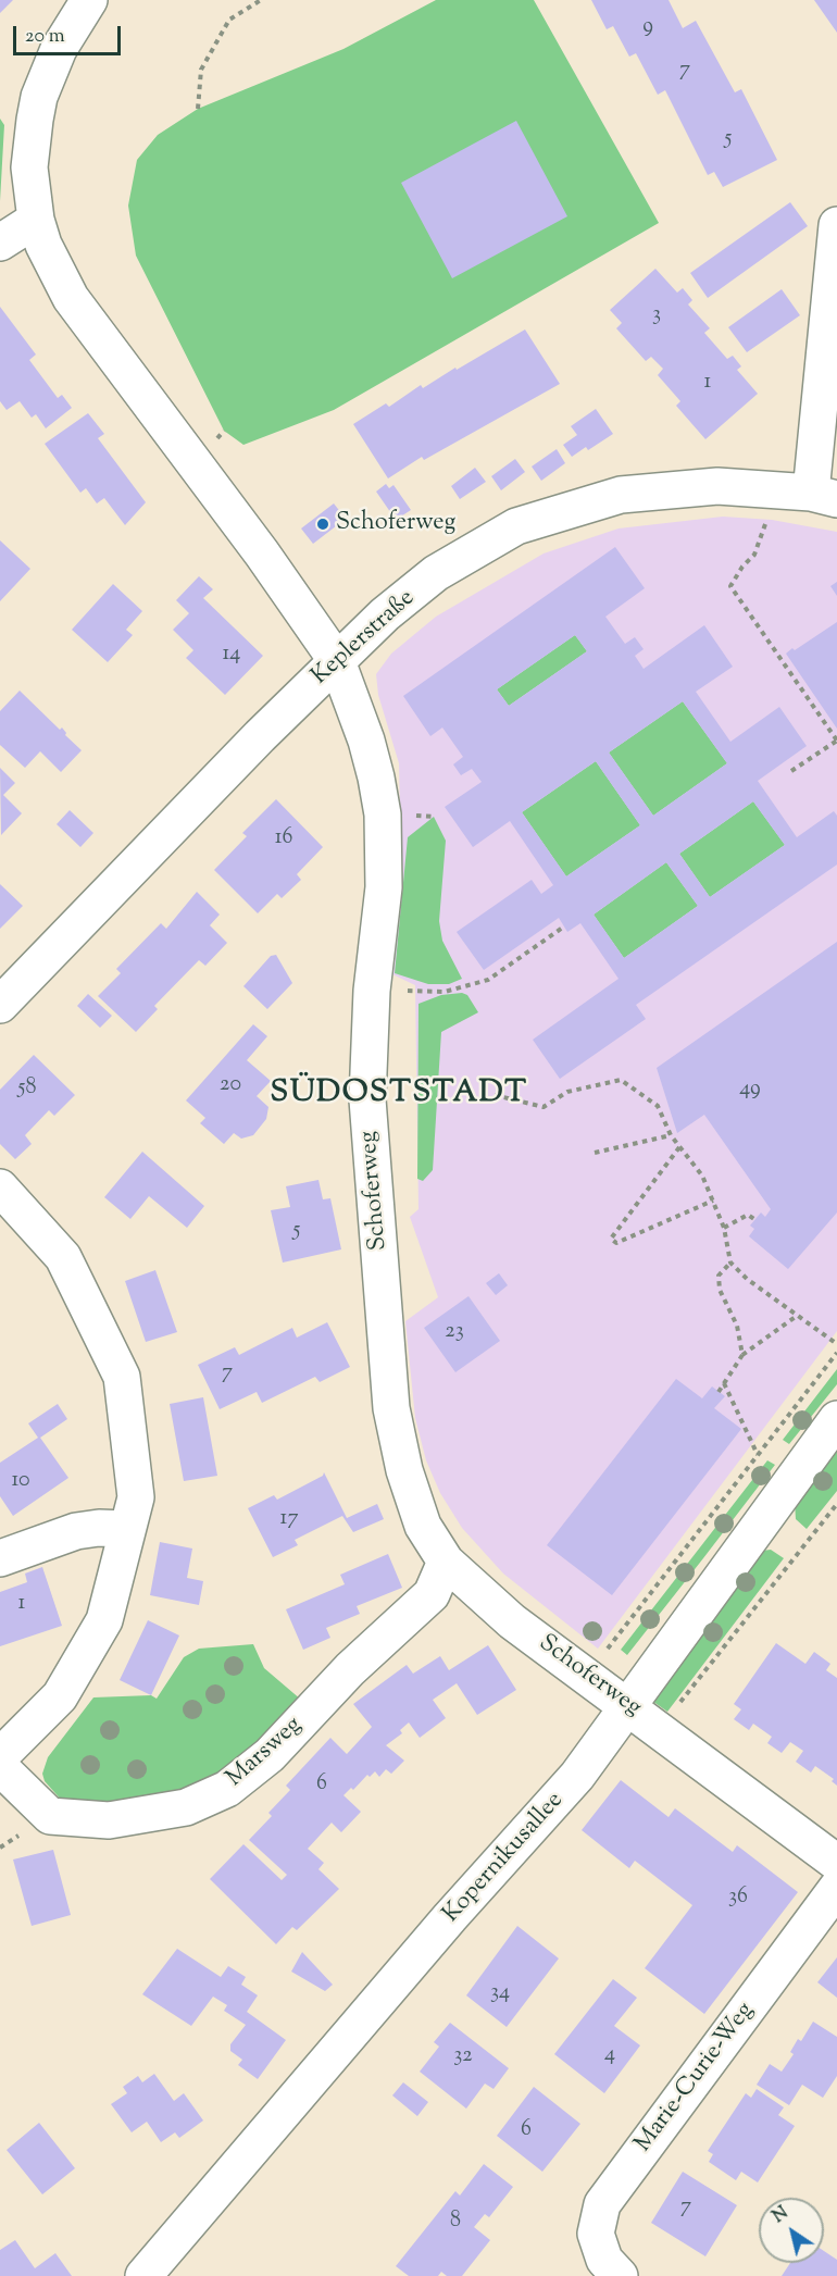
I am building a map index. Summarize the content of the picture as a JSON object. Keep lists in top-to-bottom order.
{
  "streets": {
    "street": [
      "Keplerstraße",
      "Schoferweg",
      "Marsweg",
      "Kopernikusallee",
      "Marie-Curie-Weg"
    ]
  },
  "crossings": [
    ["Keplerstraße", "Schoferweg"],
    ["Schoferweg", "Marsweg"],
    ["Schoferweg", "Kopernikusallee"]
  ],
  "districts": ["SÜDOSTSTADT"],
  "places": ["Schoferweg"],
  "house_numbers": [
    "9",
    "7",
    "5",
    "3",
    "1",
    "14",
    "16",
    "20",
    "58",
    "49",
    "5",
    "23",
    "7",
    "10",
    "17",
    "1",
    "6",
    "36",
    "34",
    "4",
    "32",
    "6",
    "7",
    "8"
  ],
  "scale_bar": "20 m",
  "north": "top left"
}
